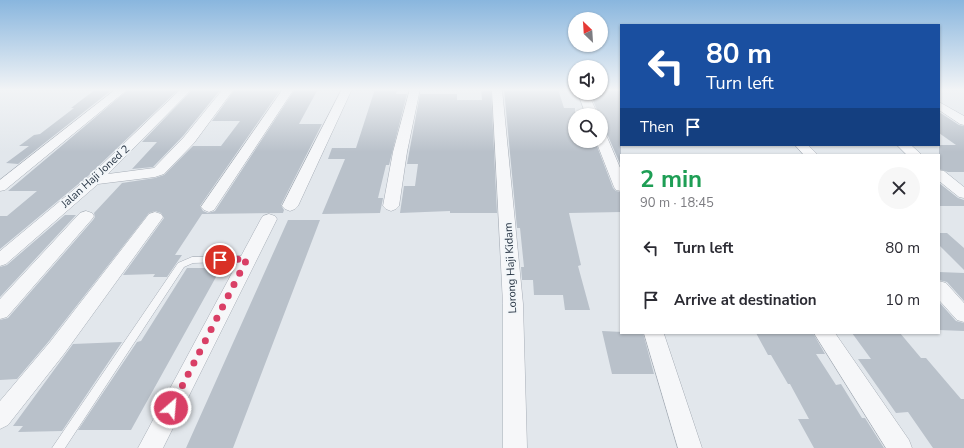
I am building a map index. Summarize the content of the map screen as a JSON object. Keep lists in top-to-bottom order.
{
  "streets": {
    "street": ["Jalan Haji Joned 2", "Lorong Haji Kidam"]
  },
  "north": "top left",
  "page": {
    "turn": ["80 m", "Turn left"],
    "then": "Then",
    "heading": ["2 min", "90 m · 18:45"],
    "list": [
      {
        "name": "Turn left",
        "value": "80 m"
      },
      {
        "name": "Arrive at destination",
        "value": "10 m"
      }
    ]
  }
}
